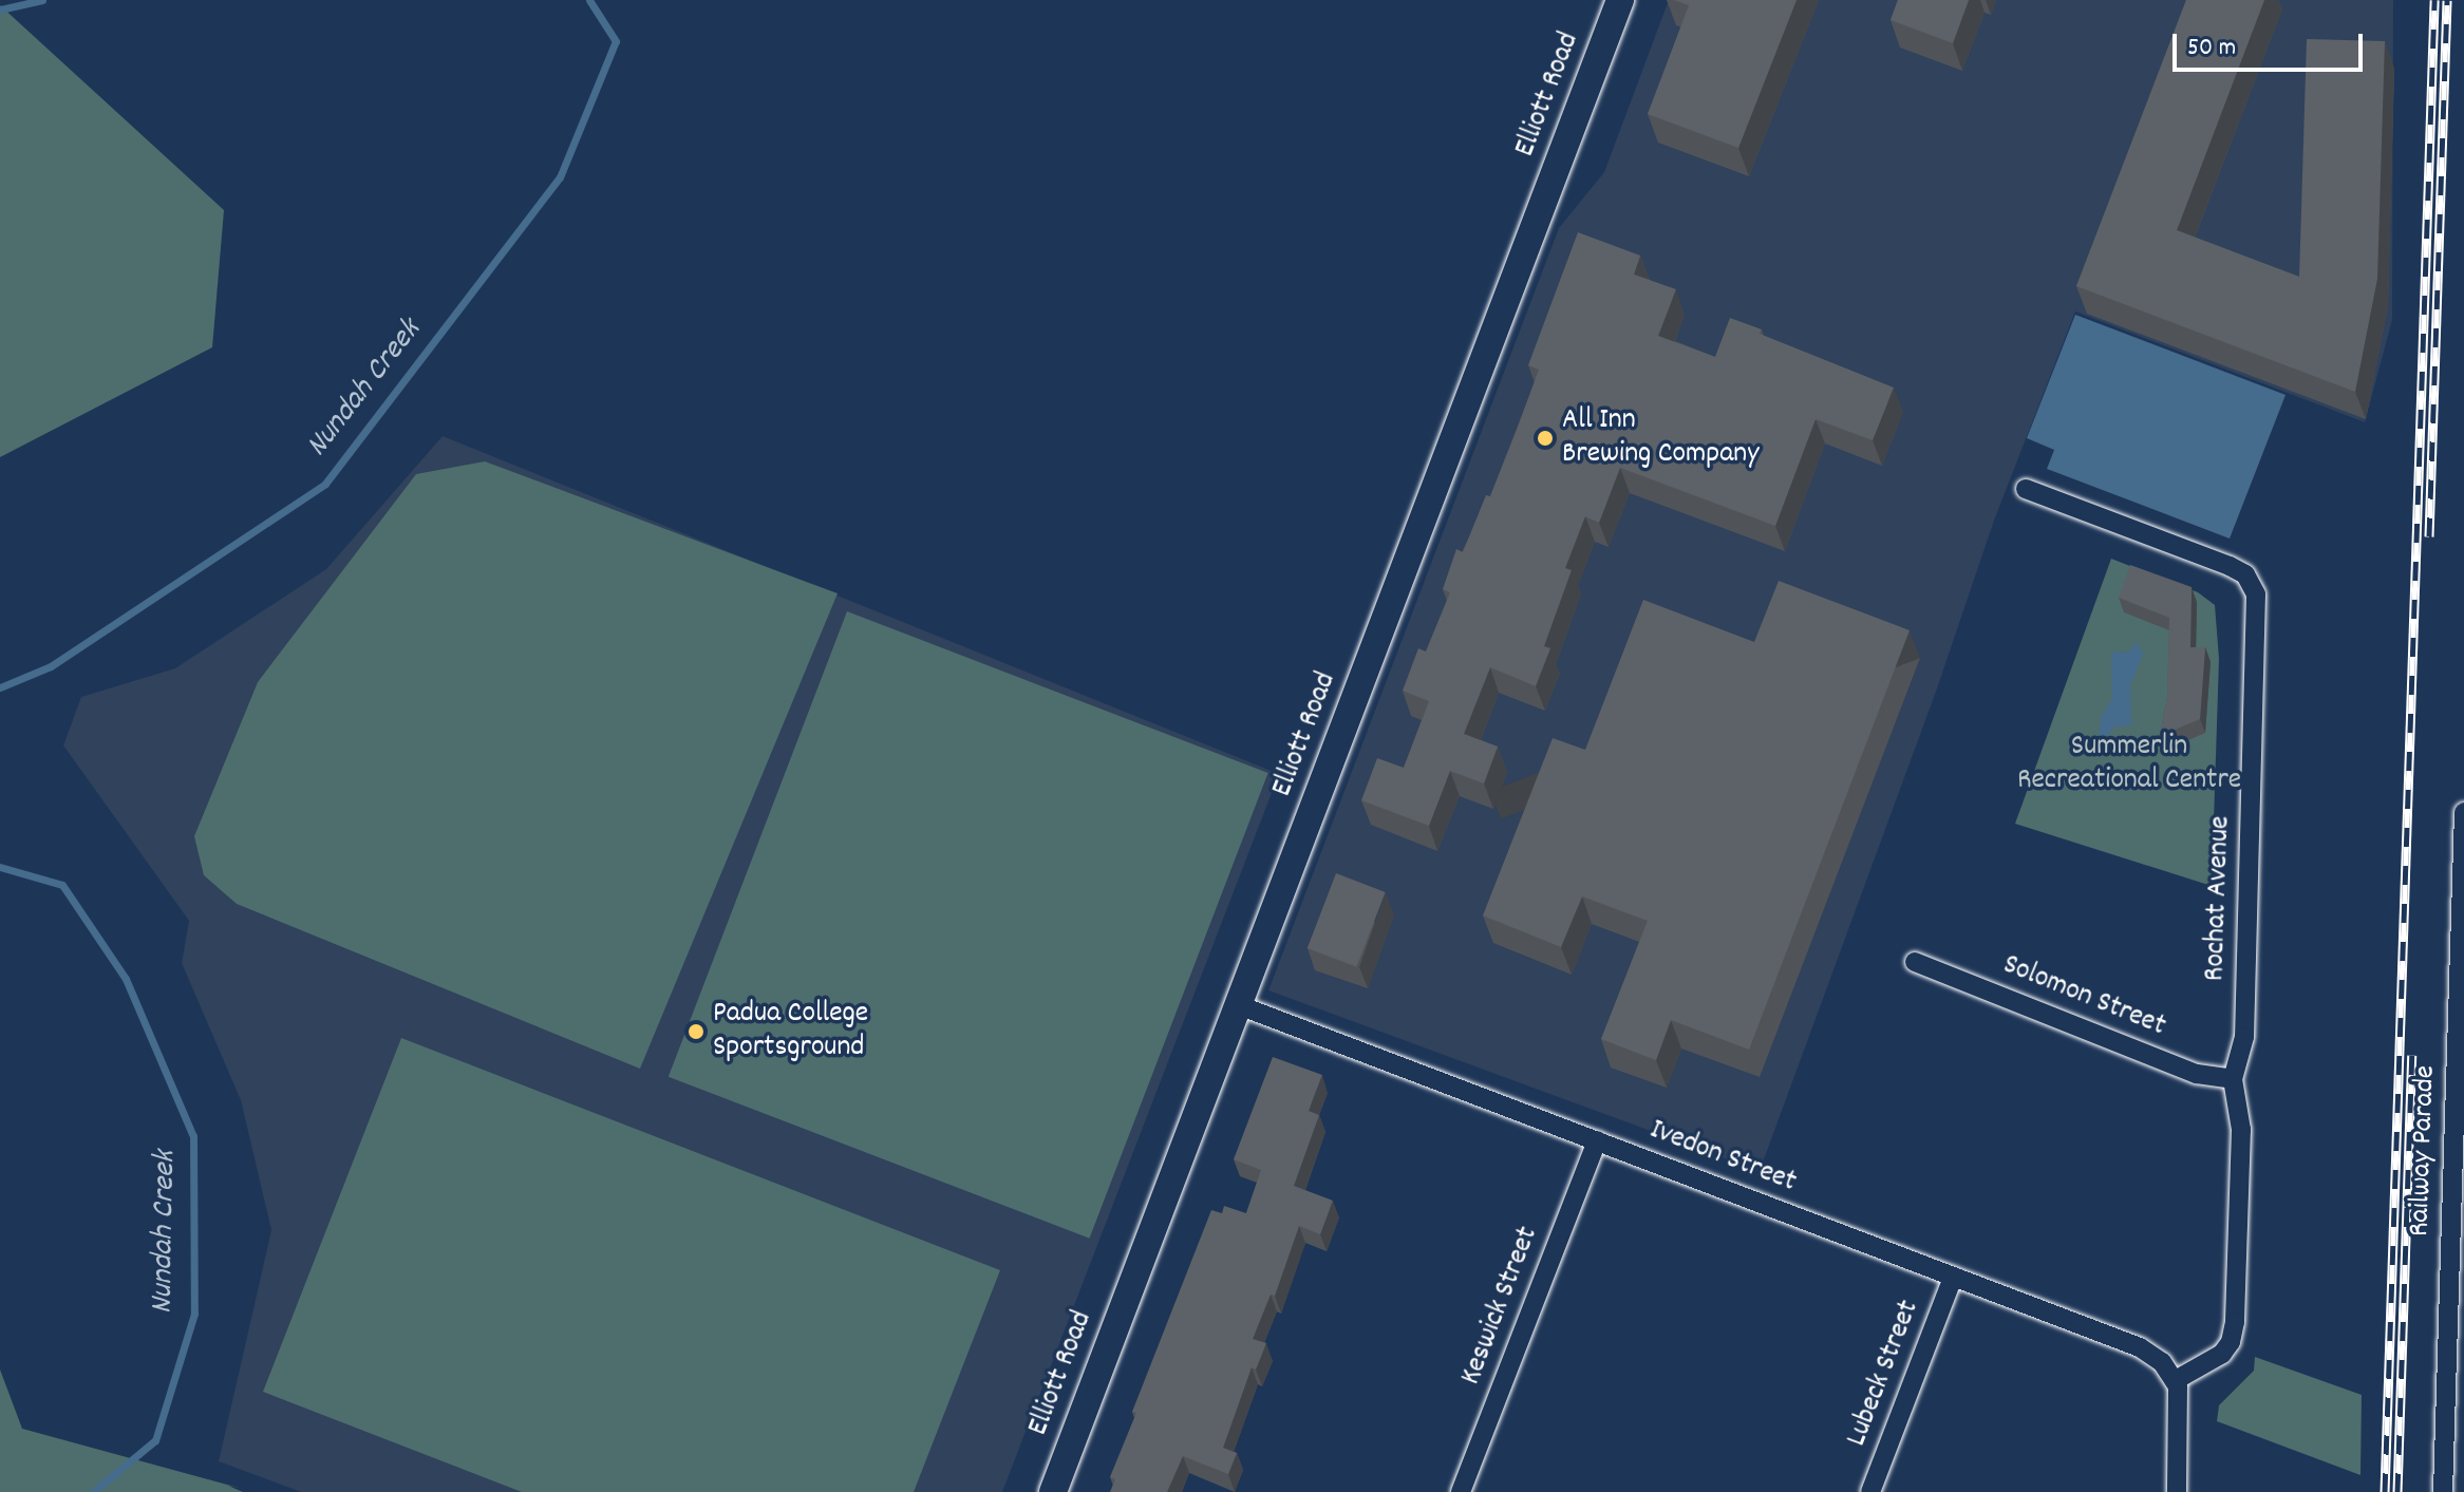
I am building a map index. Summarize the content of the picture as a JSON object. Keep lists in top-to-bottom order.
{
  "streets": {
    "street": [
      "Elliott Road",
      "Rochat Avenue",
      "Solomon Street",
      "Railway Parade",
      "Ivedon Street",
      "Keswick Street",
      "Lubeck Street"
    ]
  },
  "crossings": [
    ["Elliott Road", "Ivedon Street"],
    ["Rochat Avenue", "Solomon Street"],
    ["Rochat Avenue", "Ivedon Street"],
    ["Ivedon Street", "Keswick Street"],
    ["Ivedon Street", "Lubeck Street"]
  ],
  "water": ["Nundah Creek"],
  "parks": ["Summerlin Recreational Centre"],
  "places": ["All Inn Brewing Company", "Padua College Sportsground"],
  "scale_bar": "50 m"
}
